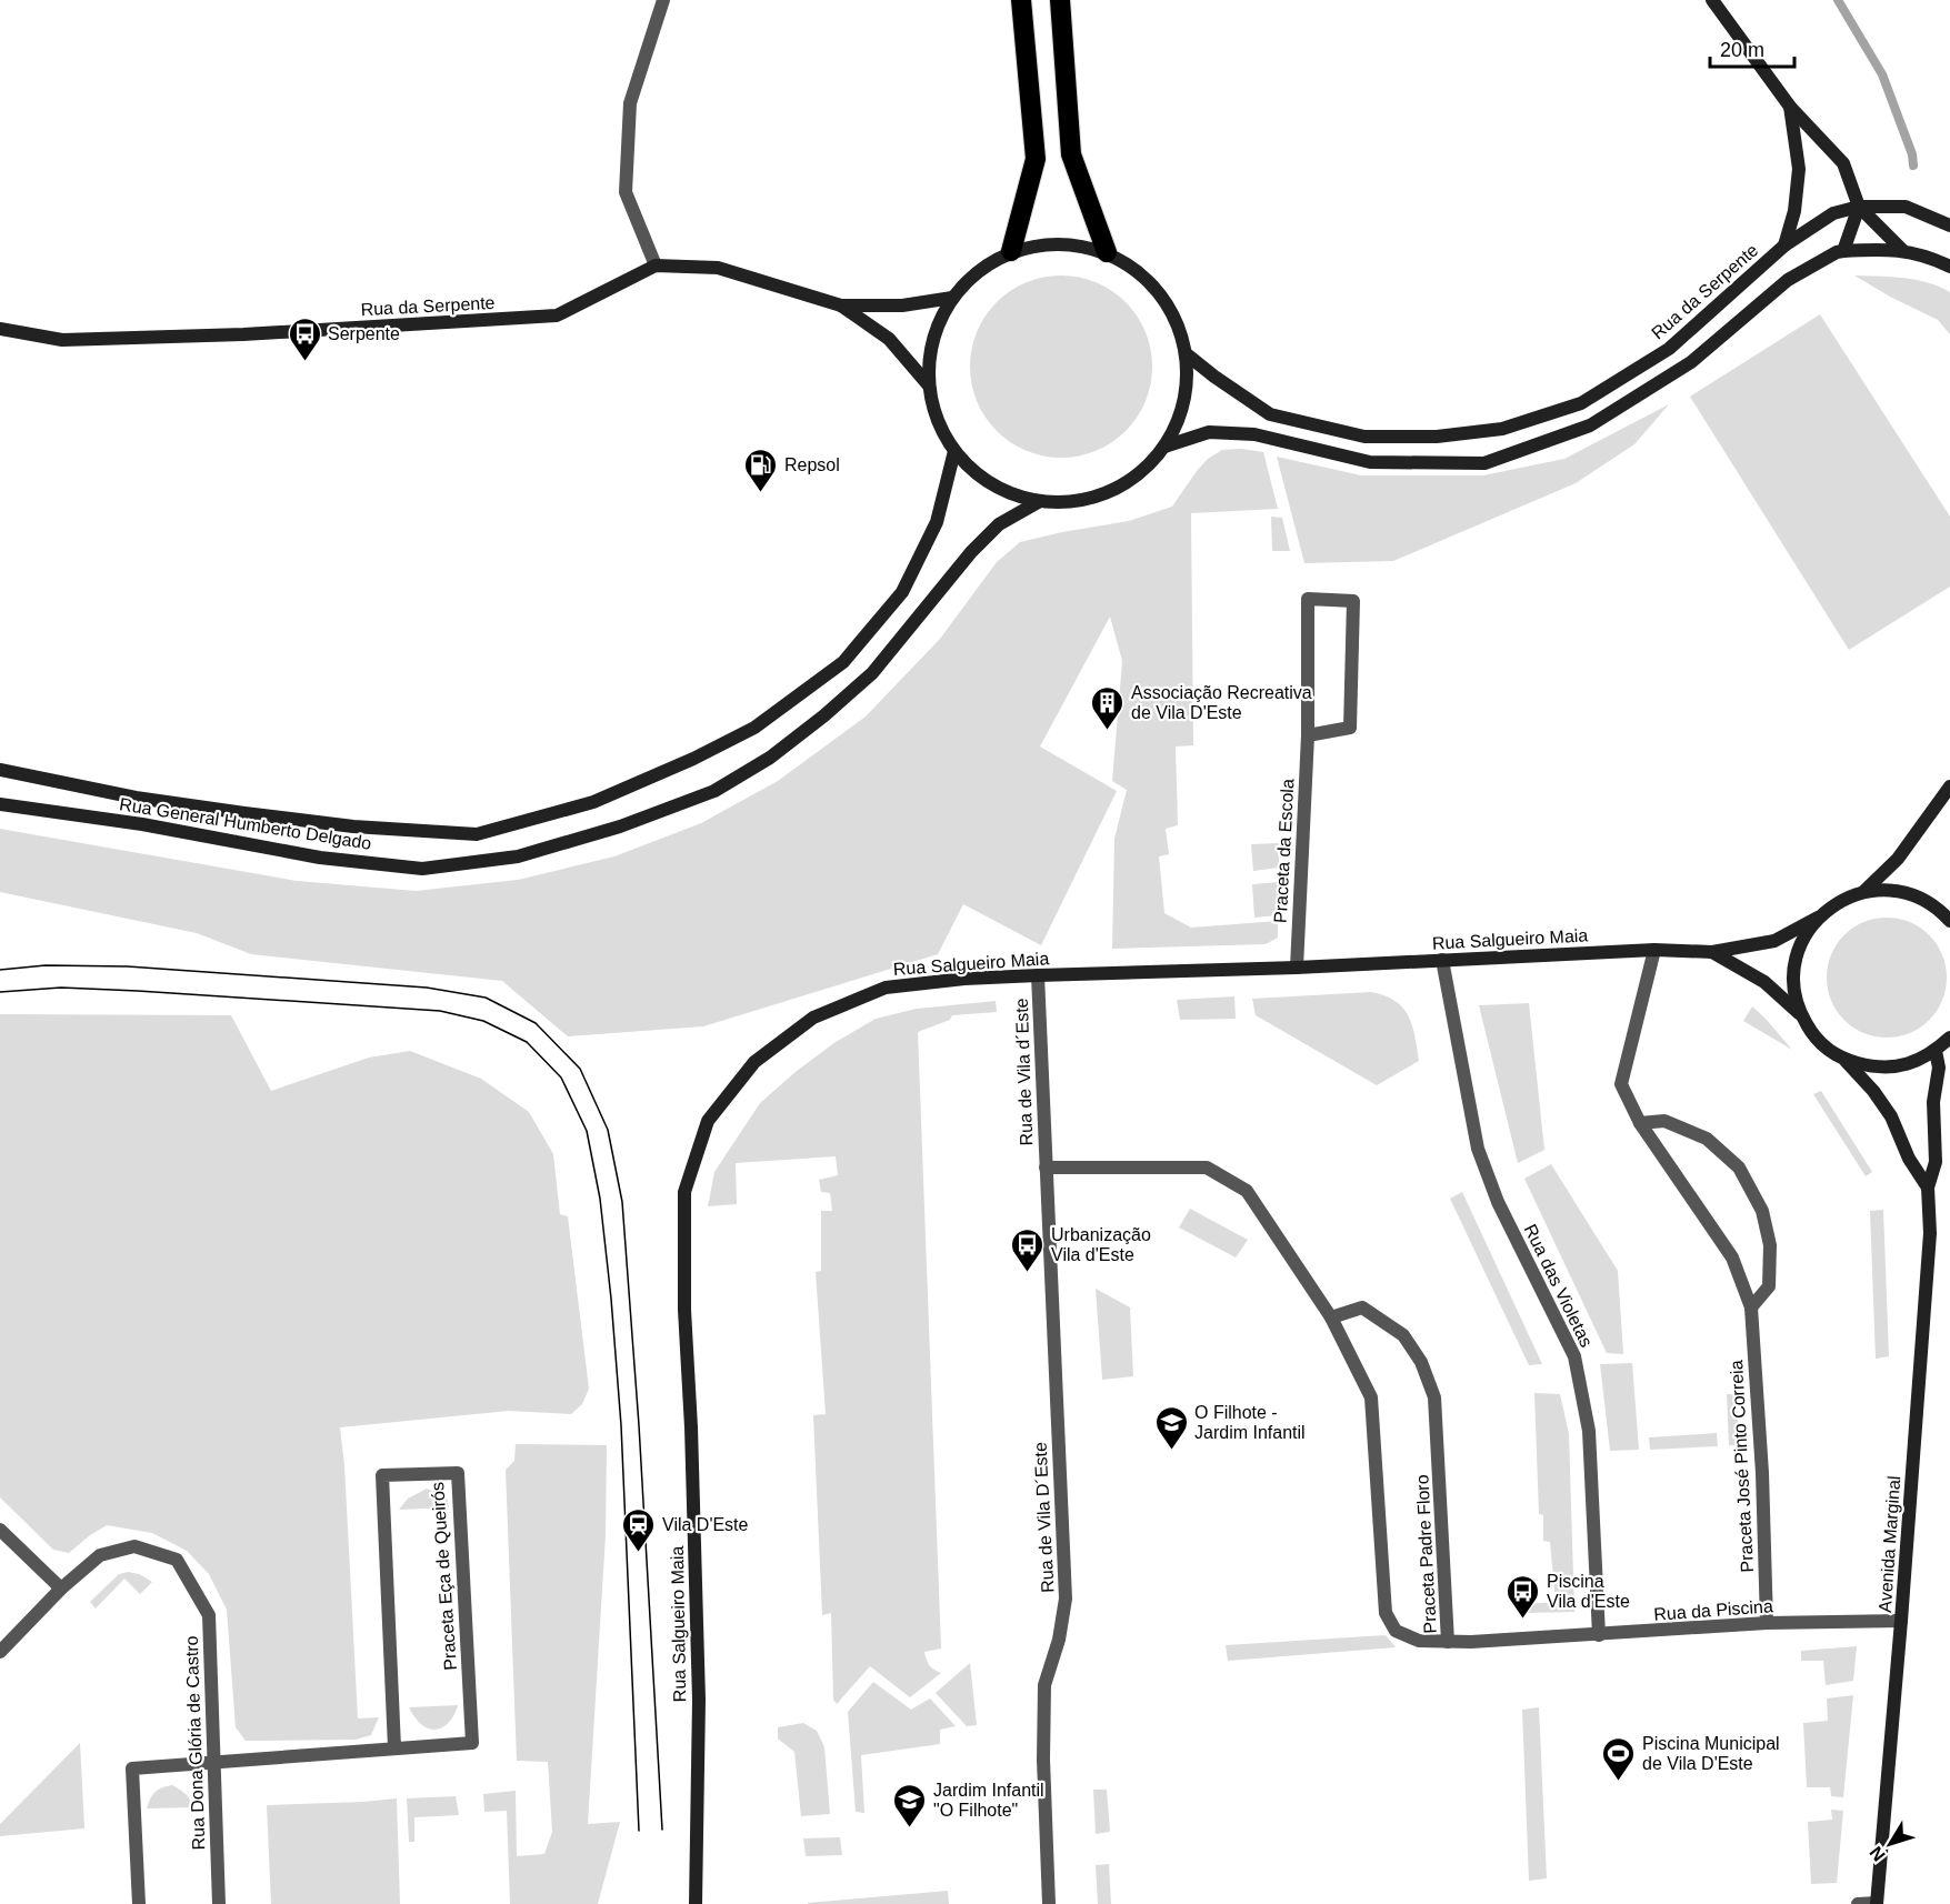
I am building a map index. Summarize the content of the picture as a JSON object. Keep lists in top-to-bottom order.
{
  "streets": {
    "main road": [
      "Rua da Serpente",
      "Rua General Humberto Delgado",
      "Rua Salgueiro Maia",
      "Avenida Marginal"
    ],
    "street": [
      "Praceta da Escola",
      "Rua de Vila d´Este",
      "Rua das Violetas",
      "Praceta José Pinto Correia",
      "Rua de Vila D´Este",
      "Praceta Padre Floro",
      "Praceta Eça de Queirós",
      "Rua da Piscina",
      "Rua Dona Glória de Castro"
    ]
  },
  "crossings": [
    ["Praceta da Escola", "Rua Salgueiro Maia"],
    ["Rua Salgueiro Maia", "Rua de Vila d´Este"],
    ["Rua Salgueiro Maia", "Rua das Violetas"],
    ["Rua Salgueiro Maia", "Praceta José Pinto Correia"],
    ["Rua de Vila d´Este", "Rua de Vila D´Este"],
    ["Rua de Vila d´Este", "Praceta Padre Floro"],
    ["Rua das Violetas", "Rua da Piscina"],
    ["Praceta José Pinto Correia", "Rua da Piscina"],
    ["Rua de Vila D´Este", "Praceta Padre Floro"],
    ["Avenida Marginal", "Rua da Piscina"],
    ["Praceta Padre Floro", "Rua da Piscina"],
    ["Praceta Eça de Queirós", "Rua Dona Glória de Castro"]
  ],
  "places": {
    "bus stop": ["Serpente", "Urbanização Vila d'Este", "Piscina Vila d'Este"],
    "fuel station": ["Repsol"],
    "building": ["Associação Recreativa de Vila D'Este"],
    "school or university": ["O Filhote - Jardim Infantil", "Jardim Infantil \"O Filhote\""],
    "station": ["Vila D'Este"],
    "sports": ["Piscina Municipal de Vila D'Este"]
  },
  "scale_bar": "20 m",
  "north": "bottom left"
}
